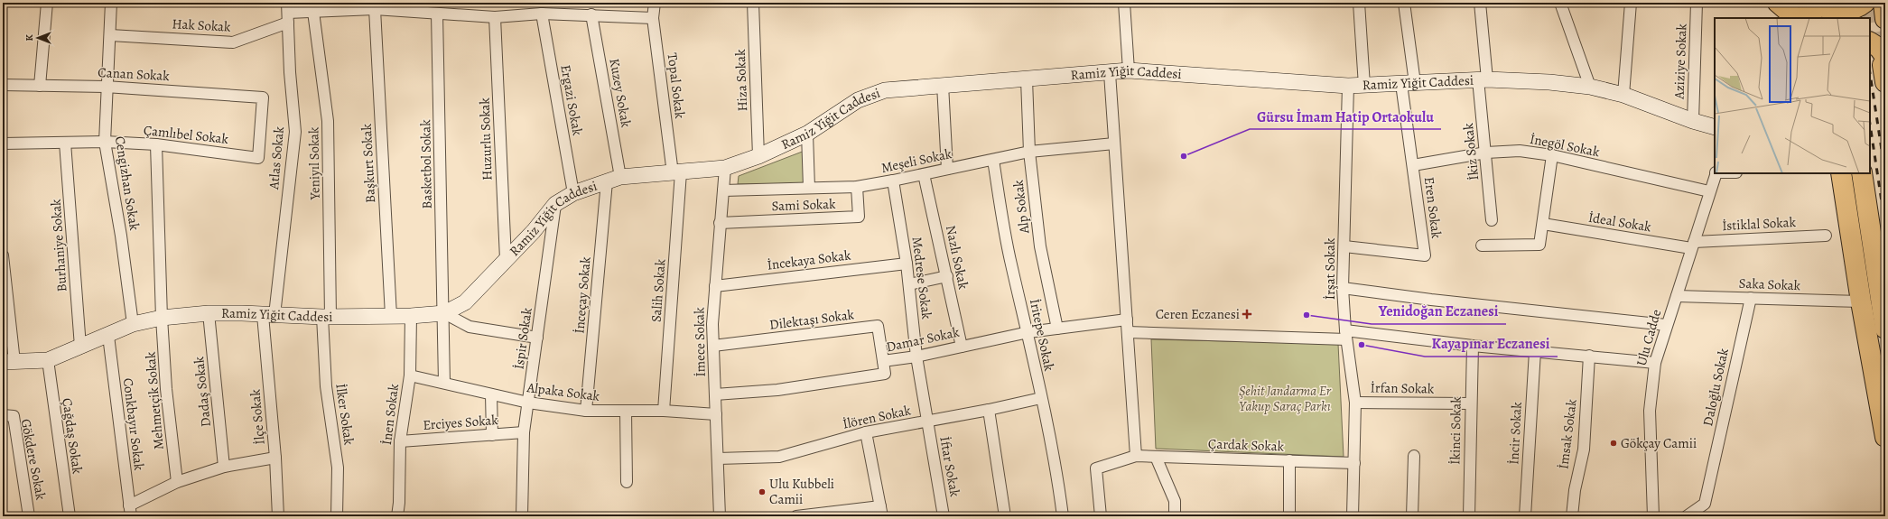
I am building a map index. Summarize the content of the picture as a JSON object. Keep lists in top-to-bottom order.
{
  "streets": {
    "main road": ["Ramiz Yiğit Caddesi"],
    "street": [
      "Hak Sokak",
      "Aziziye Sokak",
      "Canan Sokak",
      "Hiza Sokak",
      "Topal Sokak",
      "Kuzey Sokak",
      "Ergazi Sokak",
      "Çamlıbel Sokak",
      "Huzurlu Sokak",
      "İnegöl Sokak",
      "İkiz Sokak",
      "Atlas Sokak",
      "Meşeli Sokak",
      "Yeniyıl Sokak",
      "Başkurt Sokak",
      "Basketbol Sokak",
      "Cengizhan Sokak",
      "Sami Sokak",
      "Alp Sokak",
      "Eren Sokak",
      "İdeal Sokak",
      "İstiklal Sokak",
      "Burhaniye Sokak",
      "Nazlı Sokak",
      "İncekaya Sokak",
      "İrşat Sokak",
      "Medrese Sokak",
      "Saka Sokak",
      "Salih Sokak",
      "İnceçay Sokak",
      "Dilektaşı Sokak",
      "İritepe Sokak",
      "Ulu Cadde",
      "İspir Sokak",
      "Damar Sokak",
      "İmece Sokak",
      "Daloğlu Sokak",
      "İrfan Sokak",
      "Dadaş Sokak",
      "Alpaka Sokak",
      "Mehmetçik Sokak",
      "İlker Sokak",
      "İnen Sokak",
      "İlçe Sokak",
      "İlören Sokak",
      "Erciyes Sokak",
      "Conkbayır Sokak",
      "İkinci Sokak",
      "İncir Sokak",
      "İmsak Sokak",
      "Çağdaş Sokak",
      "Çardak Sokak",
      "Gökdere Sokak",
      "İftar Sokak"
    ]
  },
  "crossings": [
    ["Hak Sokak", "Topal Sokak"],
    ["Hak Sokak", "Kuzey Sokak"],
    ["Hak Sokak", "Ergazi Sokak"],
    ["Hak Sokak", "Huzurlu Sokak"],
    ["Hak Sokak", "Atlas Sokak"],
    ["Hak Sokak", "Yeniyıl Sokak"],
    ["Hak Sokak", "Başkurt Sokak"],
    ["Hak Sokak", "Basketbol Sokak"],
    ["Hak Sokak", "Cengizhan Sokak"],
    ["Aziziye Sokak", "Ramiz Yiğit Caddesi"],
    ["Canan Sokak", "Çamlıbel Sokak"],
    ["Canan Sokak", "Cengizhan Sokak"],
    ["Ramiz Yiğit Caddesi", "Hiza Sokak"],
    ["Ramiz Yiğit Caddesi", "Topal Sokak"],
    ["Ramiz Yiğit Caddesi", "Kuzey Sokak"],
    ["Ramiz Yiğit Caddesi", "Ergazi Sokak"],
    ["Ramiz Yiğit Caddesi", "Huzurlu Sokak"],
    ["Ramiz Yiğit Caddesi", "İkiz Sokak"],
    ["Ramiz Yiğit Caddesi", "Atlas Sokak"],
    ["Ramiz Yiğit Caddesi", "Yeniyıl Sokak"],
    ["Ramiz Yiğit Caddesi", "Başkurt Sokak"],
    ["Ramiz Yiğit Caddesi", "Basketbol Sokak"],
    ["Ramiz Yiğit Caddesi", "Cengizhan Sokak"],
    ["Ramiz Yiğit Caddesi", "Alp Sokak"],
    ["Ramiz Yiğit Caddesi", "Eren Sokak"],
    ["Ramiz Yiğit Caddesi", "Burhaniye Sokak"],
    ["Ramiz Yiğit Caddesi", "İrşat Sokak"],
    ["Ramiz Yiğit Caddesi", "Salih Sokak"],
    ["Ramiz Yiğit Caddesi", "İnceçay Sokak"],
    ["Ramiz Yiğit Caddesi", "İspir Sokak"],
    ["Ramiz Yiğit Caddesi", "İmece Sokak"],
    ["Ramiz Yiğit Caddesi", "Dadaş Sokak"],
    ["Ramiz Yiğit Caddesi", "Mehmetçik Sokak"],
    ["Ramiz Yiğit Caddesi", "İlker Sokak"],
    ["Ramiz Yiğit Caddesi", "İnen Sokak"],
    ["Ramiz Yiğit Caddesi", "İlçe Sokak"],
    ["Ramiz Yiğit Caddesi", "Conkbayır Sokak"],
    ["Ramiz Yiğit Caddesi", "Çağdaş Sokak"],
    ["Topal Sokak", "Salih Sokak"],
    ["Kuzey Sokak", "İnceçay Sokak"],
    ["Çamlıbel Sokak", "Cengizhan Sokak"],
    ["Çamlıbel Sokak", "Burhaniye Sokak"],
    ["Çamlıbel Sokak", "Mehmetçik Sokak"],
    ["İnegöl Sokak", "İkiz Sokak"],
    ["İnegöl Sokak", "Eren Sokak"],
    ["İnegöl Sokak", "Ulu Cadde"],
    ["Atlas Sokak", "İlçe Sokak"],
    ["Meşeli Sokak", "Sami Sokak"],
    ["Meşeli Sokak", "Alp Sokak"],
    ["Meşeli Sokak", "Nazlı Sokak"],
    ["Meşeli Sokak", "Medrese Sokak"],
    ["Meşeli Sokak", "İritepe Sokak"],
    ["Meşeli Sokak", "İmece Sokak"],
    ["Yeniyıl Sokak", "İlker Sokak"],
    ["Basketbol Sokak", "Alpaka Sokak"],
    ["Sami Sokak", "İmece Sokak"],
    ["Alp Sokak", "Damar Sokak"],
    ["Eren Sokak", "İrşat Sokak"],
    ["İdeal Sokak", "İstiklal Sokak"],
    ["İdeal Sokak", "Ulu Cadde"],
    ["İstiklal Sokak", "Ulu Cadde"],
    ["Nazlı Sokak", "Damar Sokak"],
    ["İncekaya Sokak", "Medrese Sokak"],
    ["İncekaya Sokak", "İmece Sokak"],
    ["İrşat Sokak", "İrfan Sokak"],
    ["İrşat Sokak", "Çardak Sokak"],
    ["Medrese Sokak", "Damar Sokak"],
    ["Medrese Sokak", "İlören Sokak"],
    ["Medrese Sokak", "İftar Sokak"],
    ["Saka Sokak", "Ulu Cadde"],
    ["Saka Sokak", "Daloğlu Sokak"],
    ["Salih Sokak", "Alpaka Sokak"],
    ["İnceçay Sokak", "Alpaka Sokak"],
    ["Dilektaşı Sokak", "Damar Sokak"],
    ["Dilektaşı Sokak", "İmece Sokak"],
    ["İritepe Sokak", "Damar Sokak"],
    ["İritepe Sokak", "İlören Sokak"],
    ["İspir Sokak", "Alpaka Sokak"],
    ["İspir Sokak", "Erciyes Sokak"],
    ["Damar Sokak", "İmece Sokak"],
    ["İmece Sokak", "Alpaka Sokak"],
    ["İmece Sokak", "İlören Sokak"],
    ["İrfan Sokak", "İkinci Sokak"],
    ["Alpaka Sokak", "İnen Sokak"],
    ["İnen Sokak", "Erciyes Sokak"],
    ["İlören Sokak", "İftar Sokak"]
  ],
  "parks": ["Şehit Jandarma Er Yakup Saraç Parkı"],
  "places": {
    "other": [
      "Gürsu İmam Hatip Ortaokulu",
      "Yenidoğan Eczanesi",
      "Kayapınar Eczanesi",
      "Gökçay Camii",
      "Ulu Kubbeli Camii"
    ],
    "health": ["Ceren Eczanesi"]
  },
  "north": "left"
}
